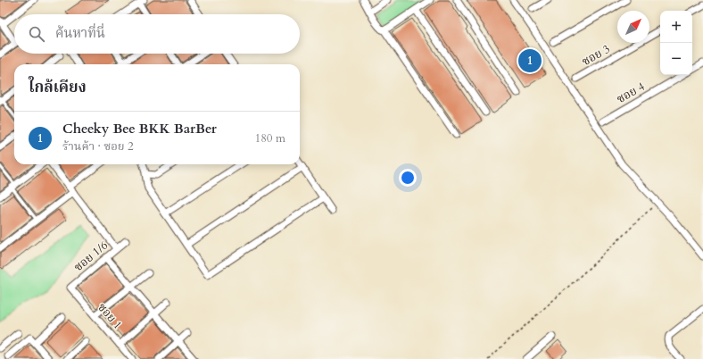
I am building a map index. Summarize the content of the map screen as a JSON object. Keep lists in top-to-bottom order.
{
  "streets": {
    "street": [
      "ซอย 3",
      "ซอย 4",
      "ซอย 1/6",
      "ซอย 1"
    ]
  },
  "crossings": [
    ["ซอย 1/6", "ซอย 1"]
  ],
  "north": "top right",
  "page": {
    "map_buttons": ["+", "−"],
    "search": "ค้นหาที่นี่",
    "pins": "1",
    "heading": "ใกล้เคียง",
    "list": [
      {
        "mark": "1",
        "name": "Cheeky Bee BKK BarBer",
        "note": "ร้านค้า · ซอย 2",
        "value": "180 m"
      }
    ]
  }
}
